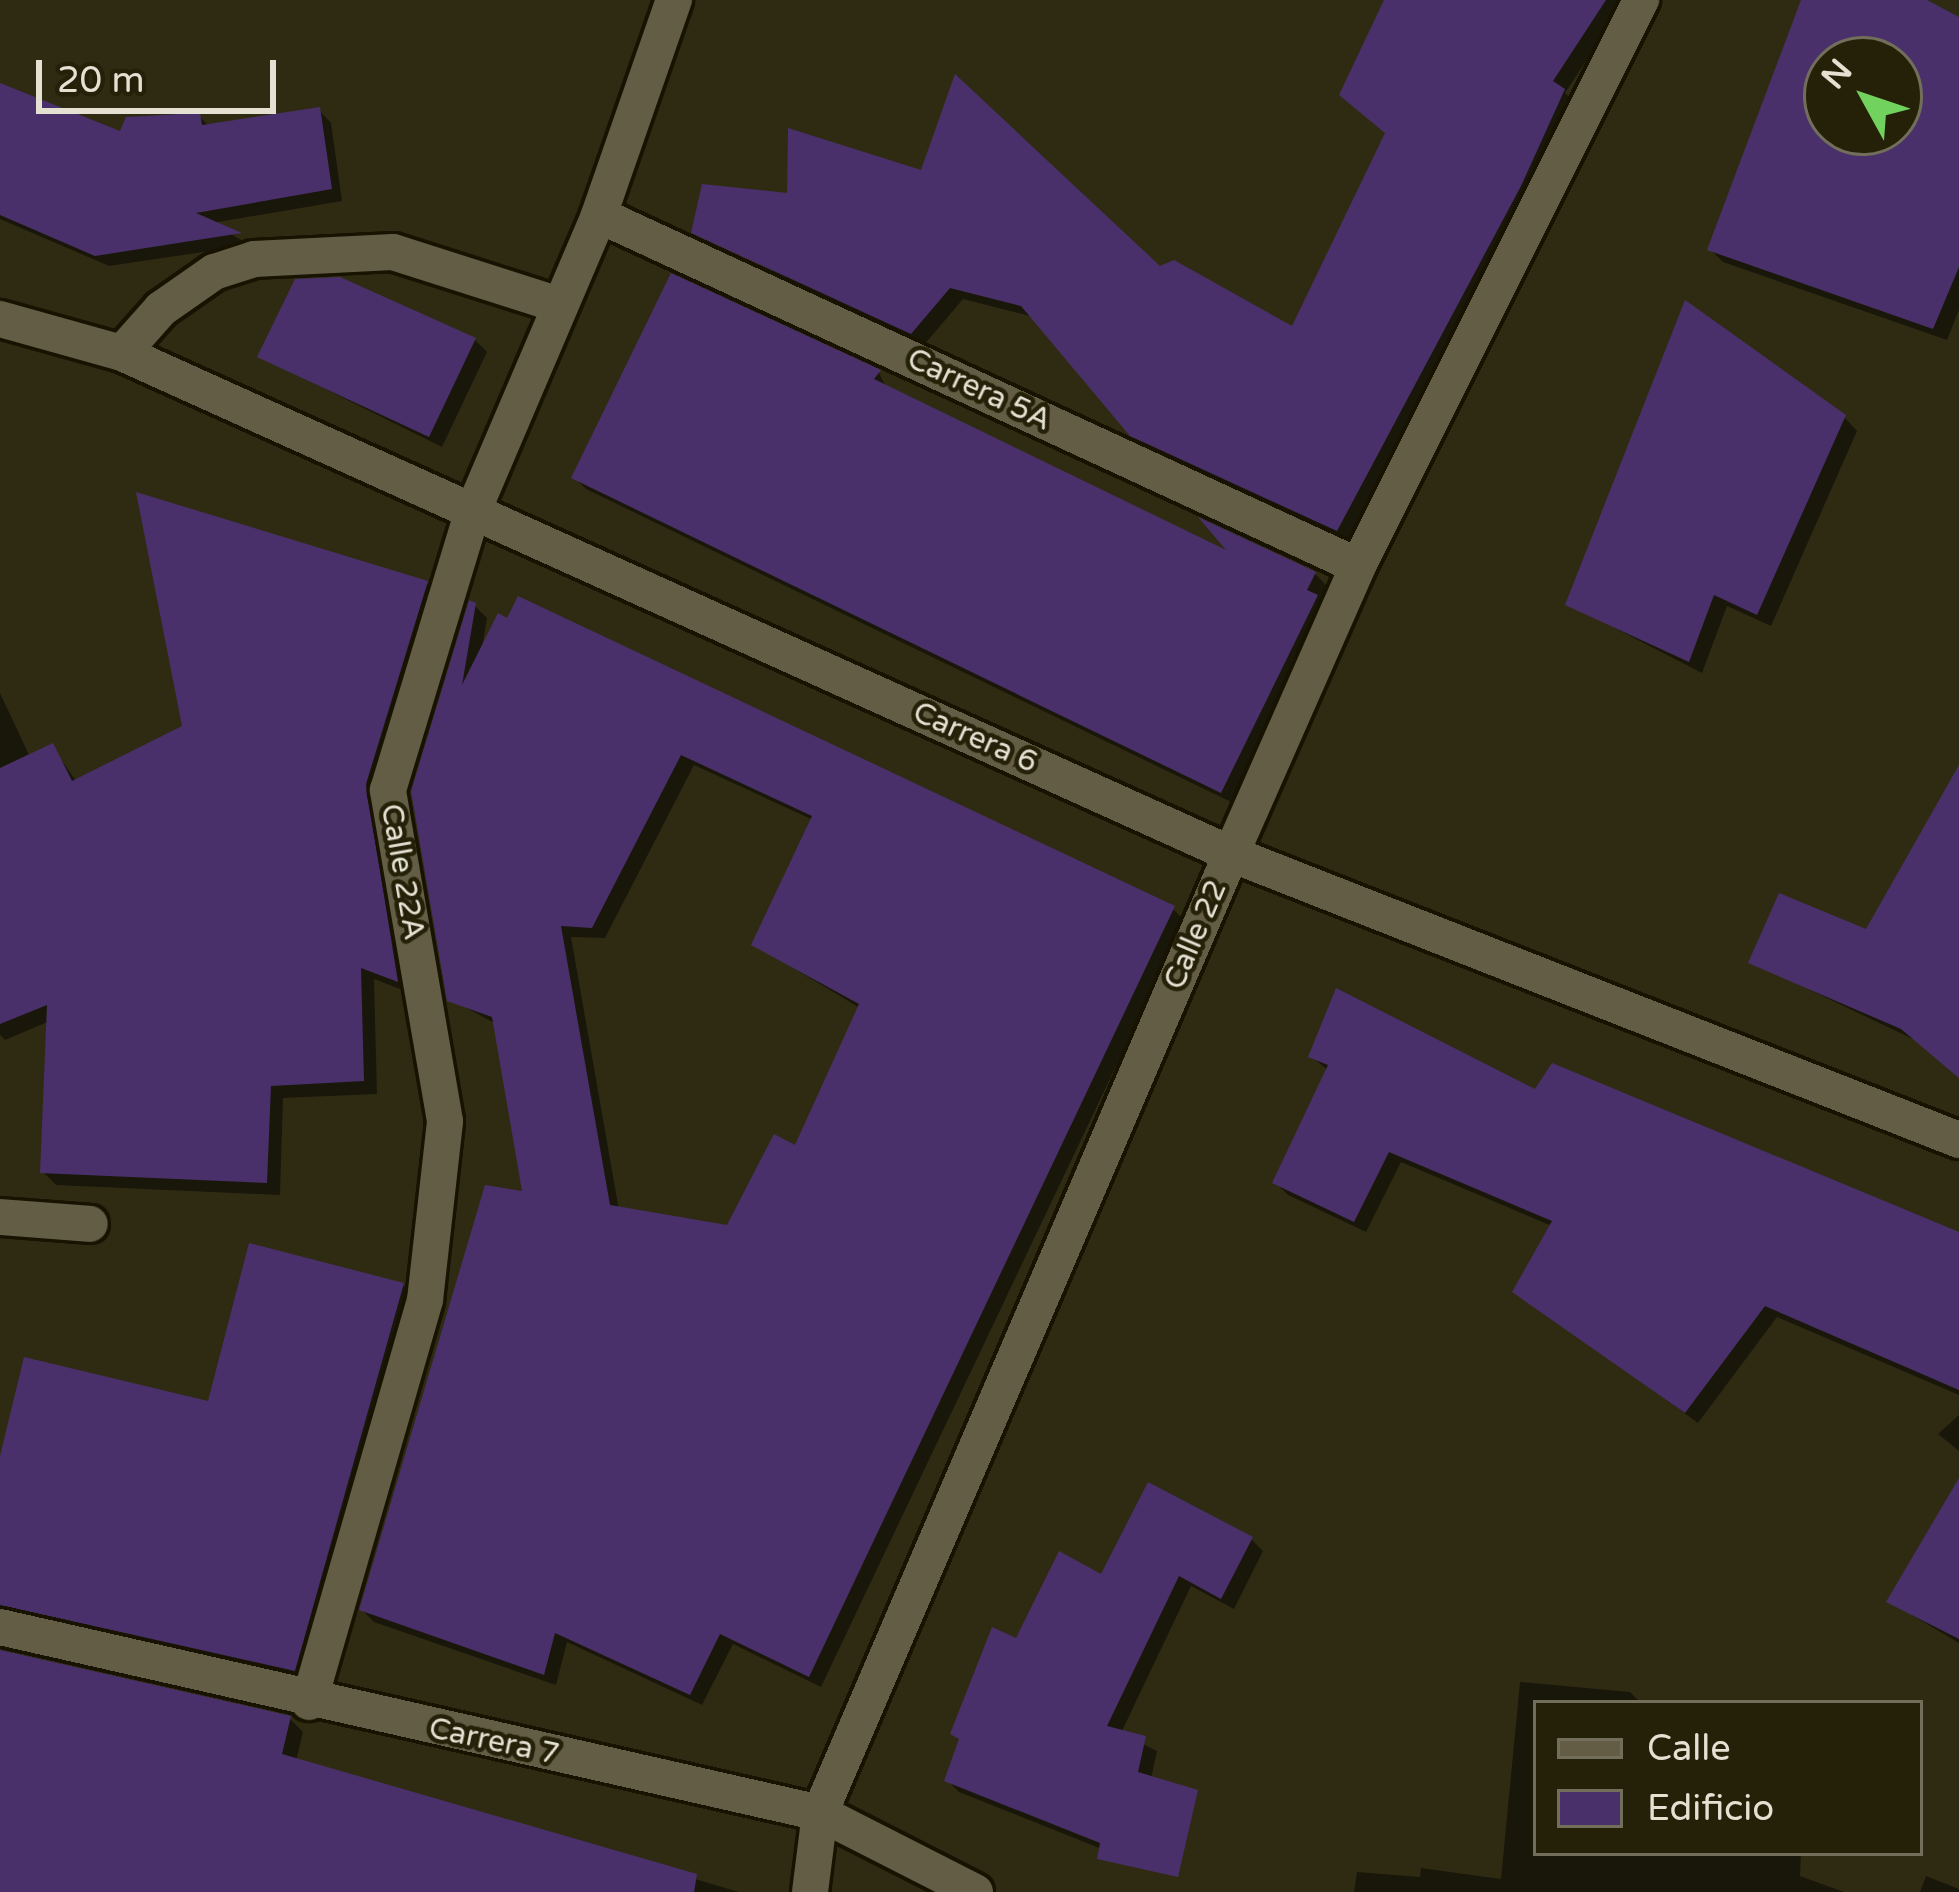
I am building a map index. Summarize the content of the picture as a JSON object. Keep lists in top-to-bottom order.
{
  "streets": {
    "street": [
      "Carrera 5A",
      "Carrera 6",
      "Calle 22A",
      "Calle 22",
      "Carrera 7"
    ]
  },
  "crossings": [
    ["Carrera 5A", "Calle 22A"],
    ["Carrera 5A", "Calle 22"],
    ["Carrera 6", "Calle 22A"],
    ["Carrera 6", "Calle 22"],
    ["Calle 22A", "Carrera 7"],
    ["Calle 22", "Carrera 7"]
  ],
  "legend": ["Calle", "Edificio"],
  "scale_bar": "20 m",
  "north": "top left"
}
